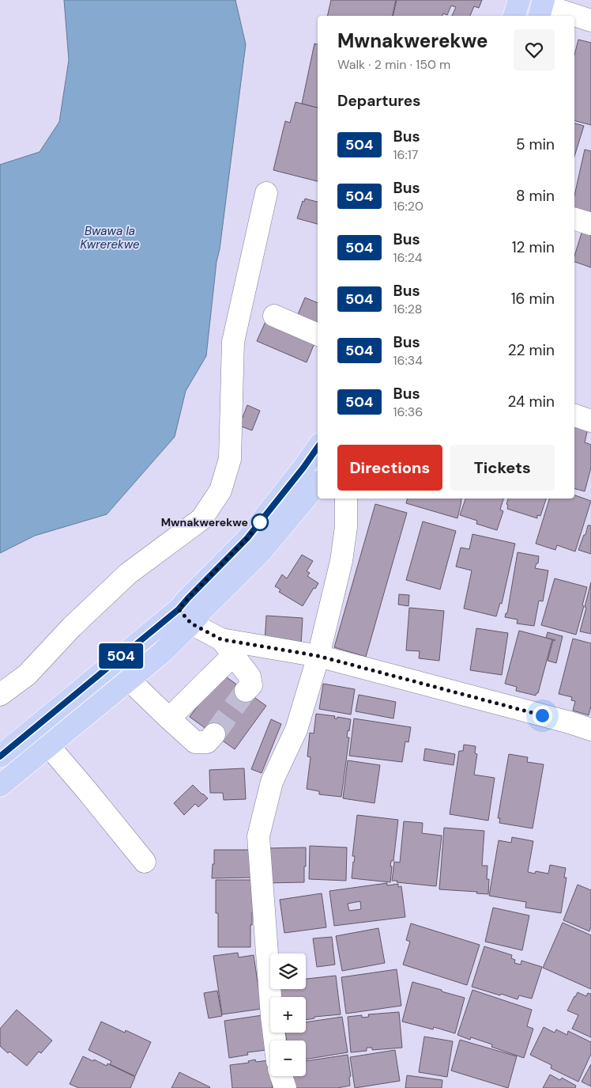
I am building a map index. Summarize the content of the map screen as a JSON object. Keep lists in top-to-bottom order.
{
  "water": ["Bwawa la Kwrerekwe"],
  "places": ["Mwnakwerekwe"],
  "lines": ["bus line 504"],
  "page": {
    "on_map": "504",
    "heading": [
      ["Mwnakwerekwe", "Walk · 2 min · 150 m"],
      "Departures"
    ],
    "list": [
      {
        "mark": "504",
        "name": "Bus",
        "note": "16:17",
        "value": "5 min"
      },
      {
        "mark": "504",
        "name": "Bus",
        "note": "16:20",
        "value": "8 min"
      },
      {
        "mark": "504",
        "name": "Bus",
        "note": "16:24",
        "value": "12 min"
      },
      {
        "mark": "504",
        "name": "Bus",
        "note": "16:28",
        "value": "16 min"
      },
      {
        "mark": "504",
        "name": "Bus",
        "note": "16:34",
        "value": "22 min"
      },
      {
        "mark": "504",
        "name": "Bus",
        "note": "16:36",
        "value": "24 min"
      }
    ],
    "buttons": ["Directions", "Tickets"],
    "map_buttons": ["+", "−"]
  }
}
